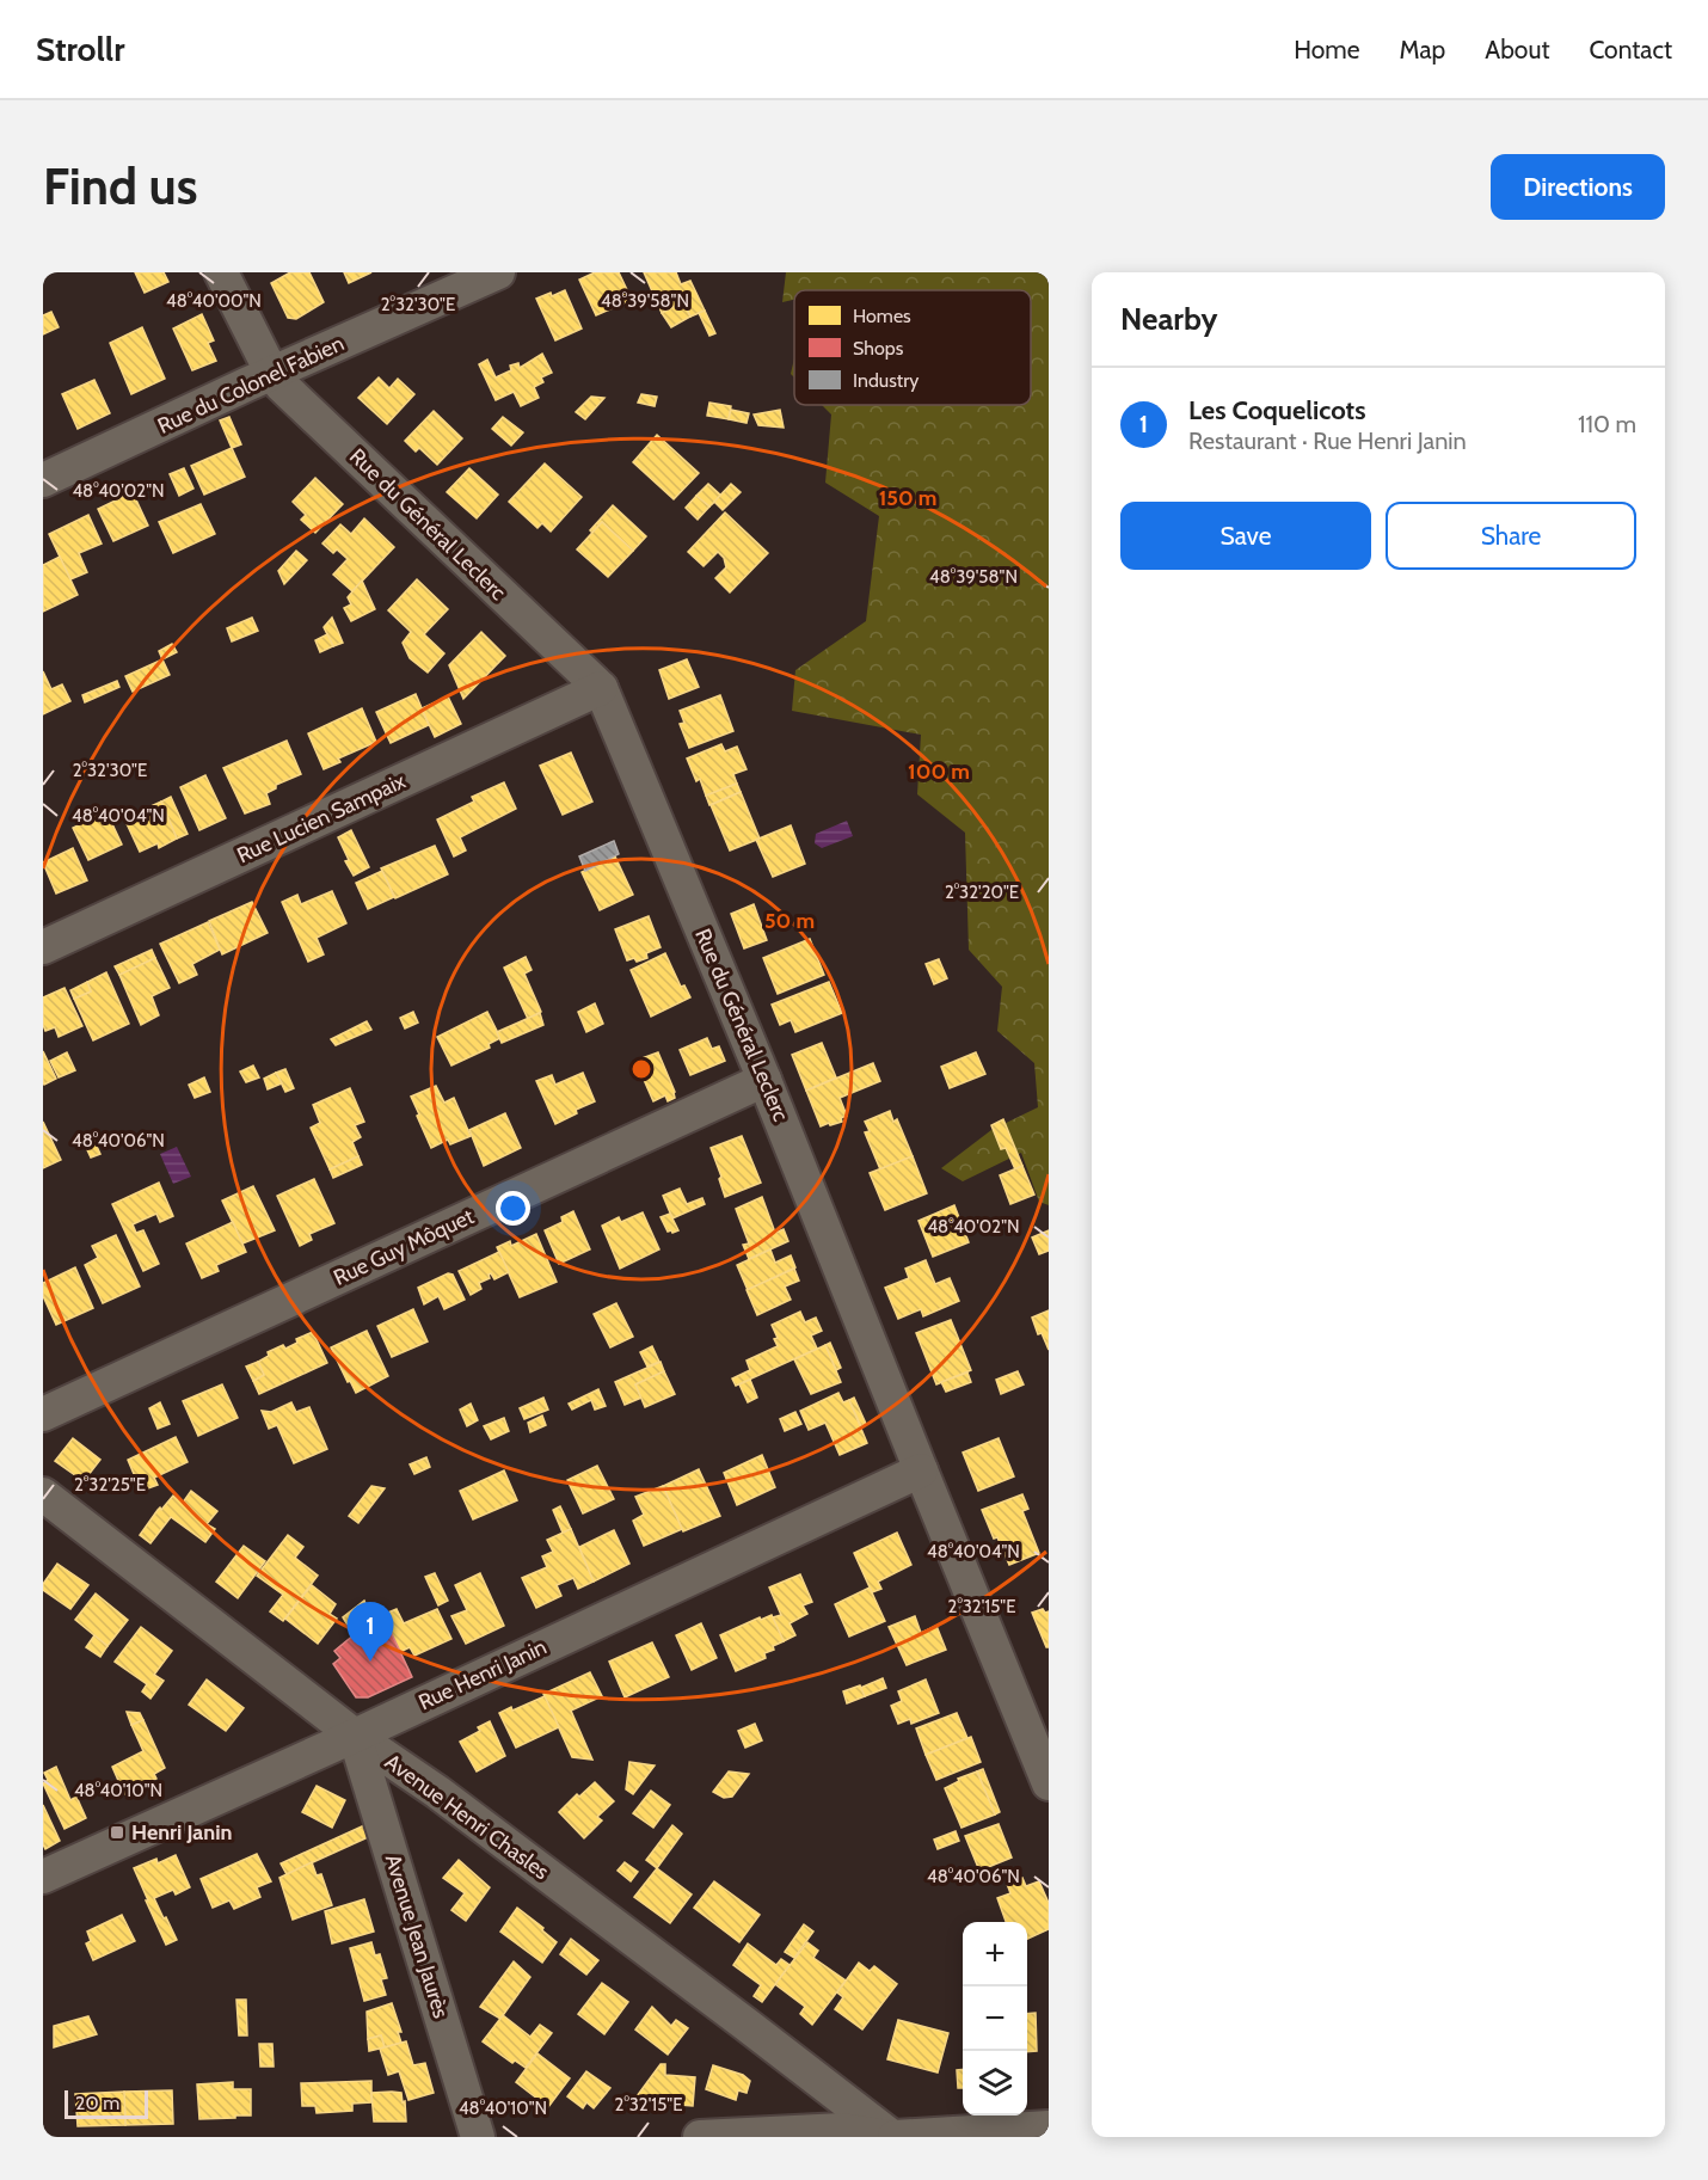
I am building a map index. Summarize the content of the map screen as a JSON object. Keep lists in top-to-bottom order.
{
  "streets": {
    "street": [
      "Rue du Colonel Fabien",
      "Rue du Général Leclerc",
      "Rue Lucien Sampaix",
      "Rue Guy Môquet",
      "Rue Henri Janin",
      "Avenue Henri Chasles",
      "Avenue Jean Jaurès"
    ]
  },
  "crossings": [
    ["Rue du Colonel Fabien", "Rue du Général Leclerc"],
    ["Rue du Général Leclerc", "Rue Lucien Sampaix"],
    ["Rue du Général Leclerc", "Rue Guy Môquet"],
    ["Rue du Général Leclerc", "Rue Henri Janin"],
    ["Rue Henri Janin", "Avenue Henri Chasles"],
    ["Rue Henri Janin", "Avenue Jean Jaurès"],
    ["Avenue Henri Chasles", "Avenue Jean Jaurès"]
  ],
  "places": {
    "transit": ["Henri Janin"]
  },
  "legend": ["Homes", "Shops", "Industry"],
  "scale_bar": "20 m",
  "page": {
    "header": "Strollr",
    "nav": [
      "Home",
      "Map",
      "About",
      "Contact"
    ],
    "buttons": [
      "Directions",
      ["Save", "Share"]
    ],
    "title": "Find us",
    "heading": "Nearby",
    "list": [
      {
        "mark": "1",
        "name": "Les Coquelicots",
        "note": "Restaurant · Rue Henri Janin",
        "value": "110 m"
      }
    ],
    "pins": "1",
    "map_buttons": ["+", "−"],
    "scale": "20 m"
  },
  "coordinates": [
    "48°40'00\"N",
    "48°39'58\"N",
    "2°32'30\"E",
    "48°40'02\"N",
    "48°40'04\"N",
    "2°32'20\"E",
    "48°40'06\"N",
    "2°32'25\"E",
    "2°32'15\"E",
    "48°40'10\"N"
  ],
  "rings": ["150 m", "100 m", "50 m"]
}
